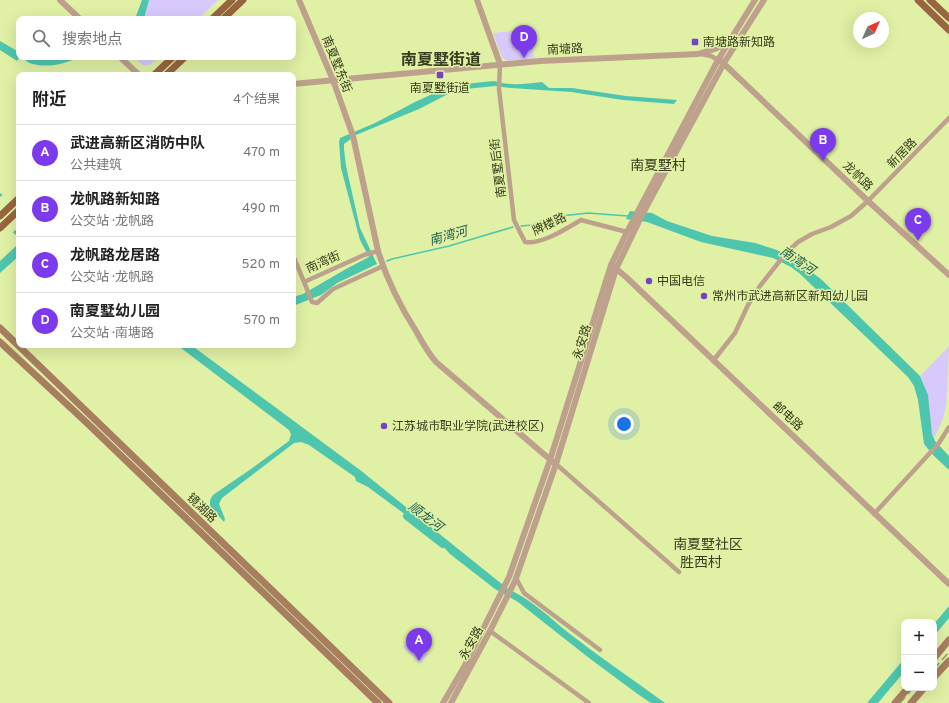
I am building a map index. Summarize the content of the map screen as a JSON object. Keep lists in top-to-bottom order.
{
  "streets": {
    "main road": ["镜湖路"],
    "street": [
      "南塘路",
      "南夏墅东街",
      "新居路",
      "南夏墅后街",
      "龙帆路",
      "牌楼路",
      "南湾街",
      "永安路",
      "邮电路"
    ]
  },
  "crossings": [
    ["南塘路", "南夏墅东街"],
    ["南塘路", "南夏墅后街"],
    ["南塘路", "龙帆路"],
    ["南塘路", "永安路"],
    ["南夏墅东街", "南湾街"],
    ["南夏墅东街", "永安路"],
    ["新居路", "龙帆路"],
    ["新居路", "邮电路"],
    ["南夏墅后街", "牌楼路"],
    ["龙帆路", "永安路"],
    ["牌楼路", "永安路"],
    ["永安路", "邮电路"]
  ],
  "districts": [
    "南夏墅街道",
    "南夏墅村",
    "南夏墅社区",
    "胜西村"
  ],
  "water": ["南湾河", "顺龙河"],
  "places": {
    "transit": ["南塘路新知路", "南夏墅街道"],
    "other": ["中国电信", "常州市武进高新区新知幼儿园", "江苏城市职业学院(武进校区)"]
  },
  "north": "top right",
  "page": {
    "search": "搜索地点",
    "pins": [
      "D",
      "B",
      "C",
      "A"
    ],
    "heading": ["附近", "4个结果"],
    "list": [
      {
        "mark": "A",
        "name": "武进高新区消防中队",
        "note": "公共建筑",
        "value": "470 m"
      },
      {
        "mark": "B",
        "name": "龙帆路新知路",
        "note": "公交站 · 龙帆路",
        "value": "490 m"
      },
      {
        "mark": "C",
        "name": "龙帆路龙居路",
        "note": "公交站 · 龙帆路",
        "value": "520 m"
      },
      {
        "mark": "D",
        "name": "南夏墅幼儿园",
        "note": "公交站 · 南塘路",
        "value": "570 m"
      }
    ],
    "map_buttons": ["+", "−"]
  }
}
